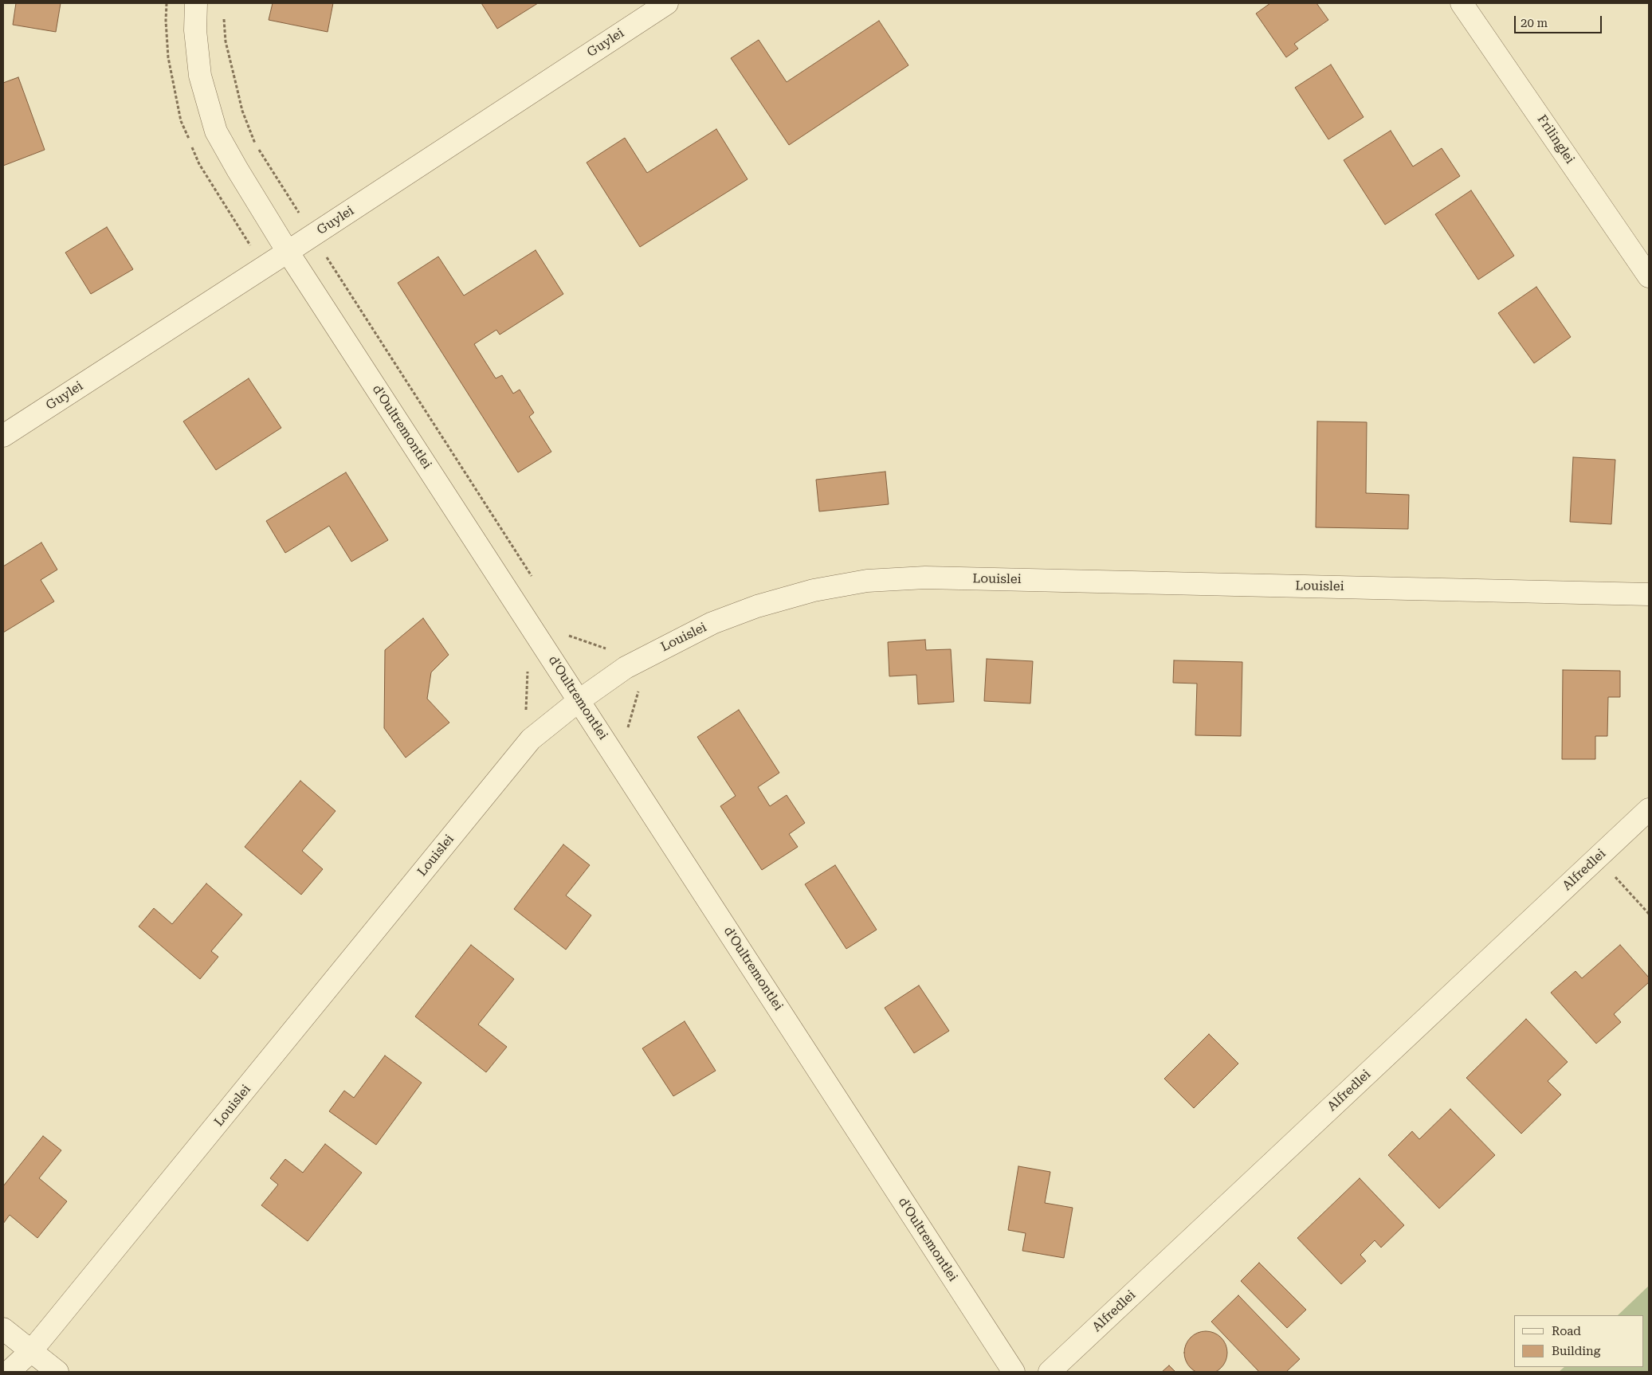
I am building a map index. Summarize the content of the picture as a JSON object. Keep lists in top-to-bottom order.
{
  "streets": {
    "street": [
      "Guylei",
      "Frilinglei",
      "d'Oultremontlei",
      "Louislei",
      "Alfredlei"
    ]
  },
  "crossings": [
    ["Guylei", "d'Oultremontlei"],
    ["d'Oultremontlei", "Louislei"]
  ],
  "legend": ["Road", "Building"],
  "scale_bar": "20 m"
}
